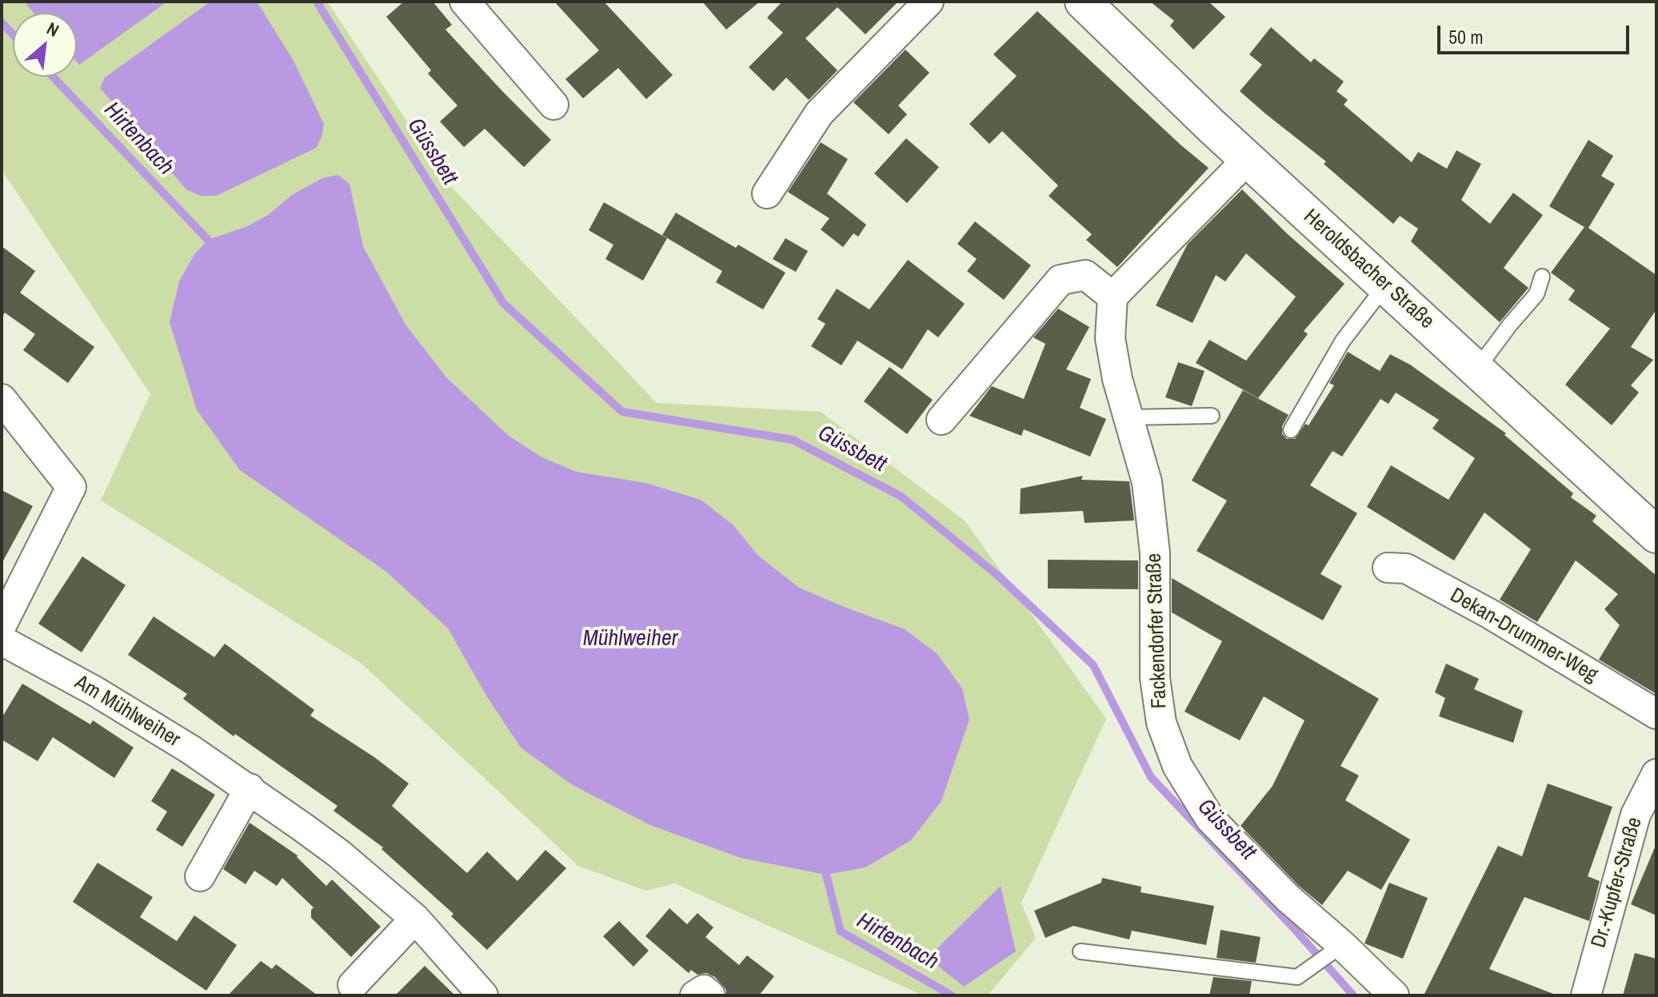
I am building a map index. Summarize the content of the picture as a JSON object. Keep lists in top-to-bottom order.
{
  "streets": {
    "street": [
      "Heroldsbacher Straße",
      "Fackendorfer Straße",
      "Dekan-Drummer-Weg",
      "Am Mühlweiher",
      "Dr.-Kupfer-Straße"
    ]
  },
  "water": ["Hirtenbach", "Güssbett", "Mühlweiher"],
  "scale_bar": "50 m",
  "north": "top right"
}
